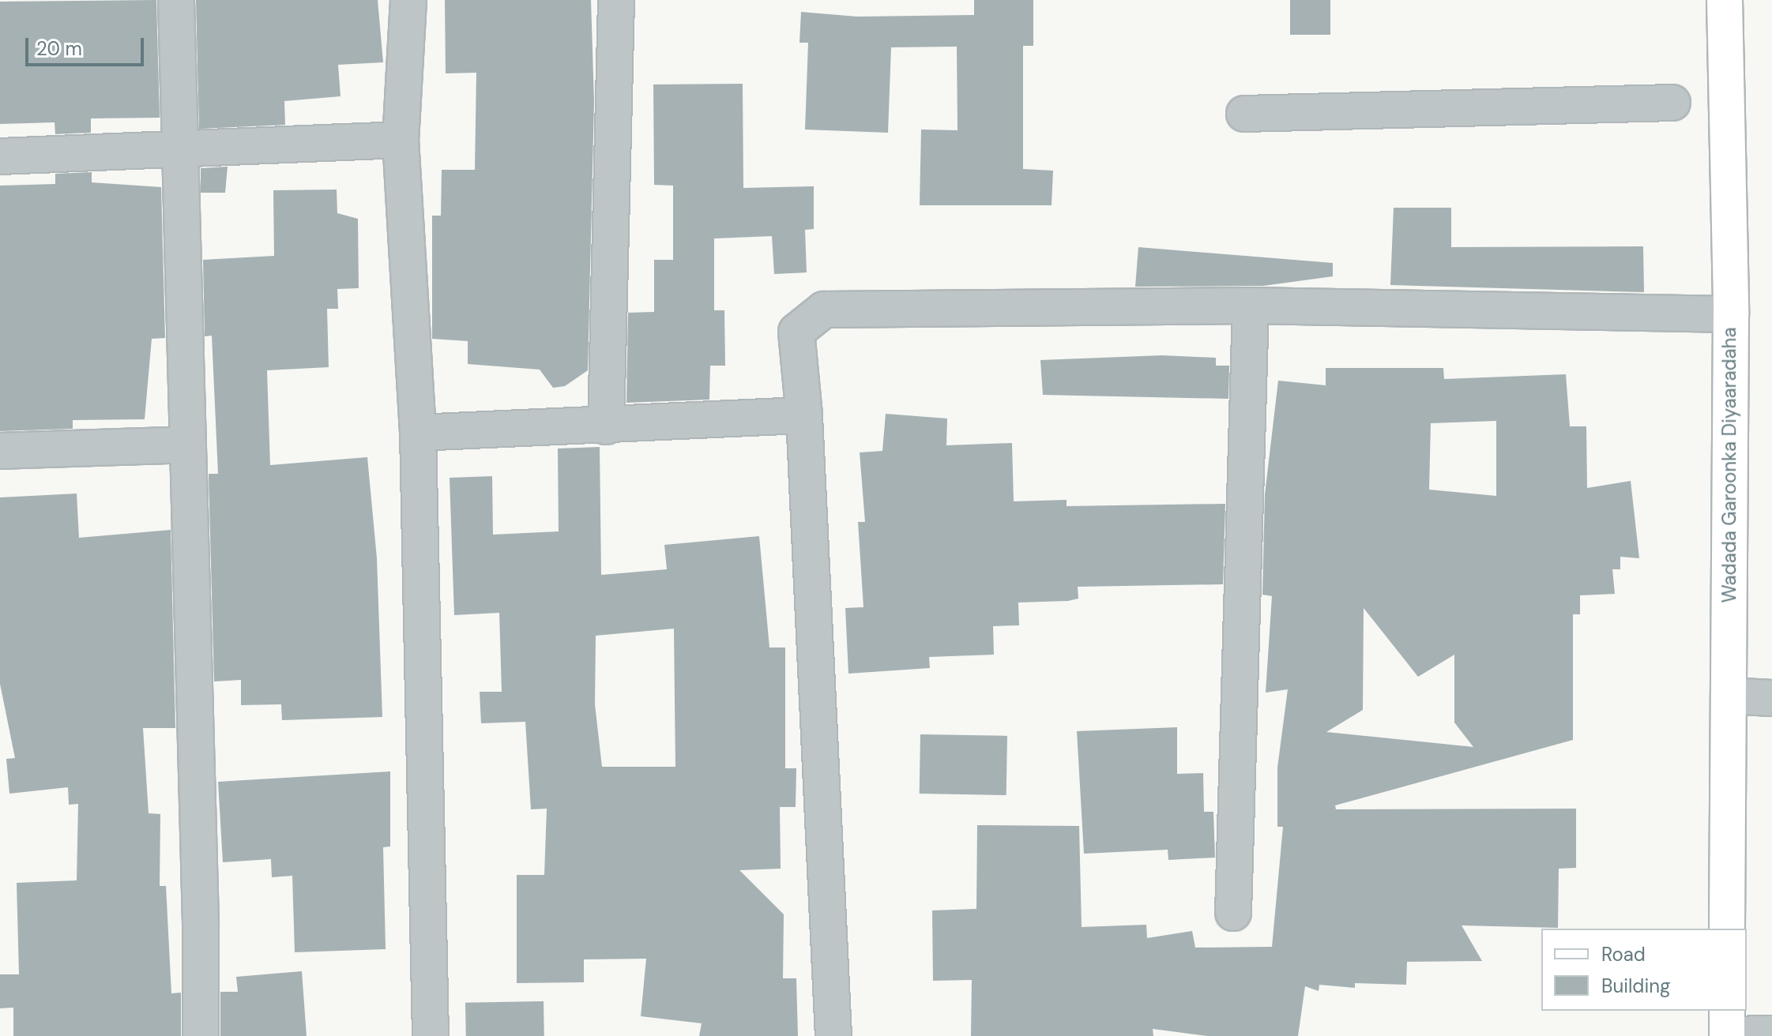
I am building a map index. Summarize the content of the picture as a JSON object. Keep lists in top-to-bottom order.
{
  "streets": {
    "main road": ["Wadada Garoonka Diyaaradaha"]
  },
  "legend": ["Road", "Building"],
  "scale_bar": "20 m"
}
